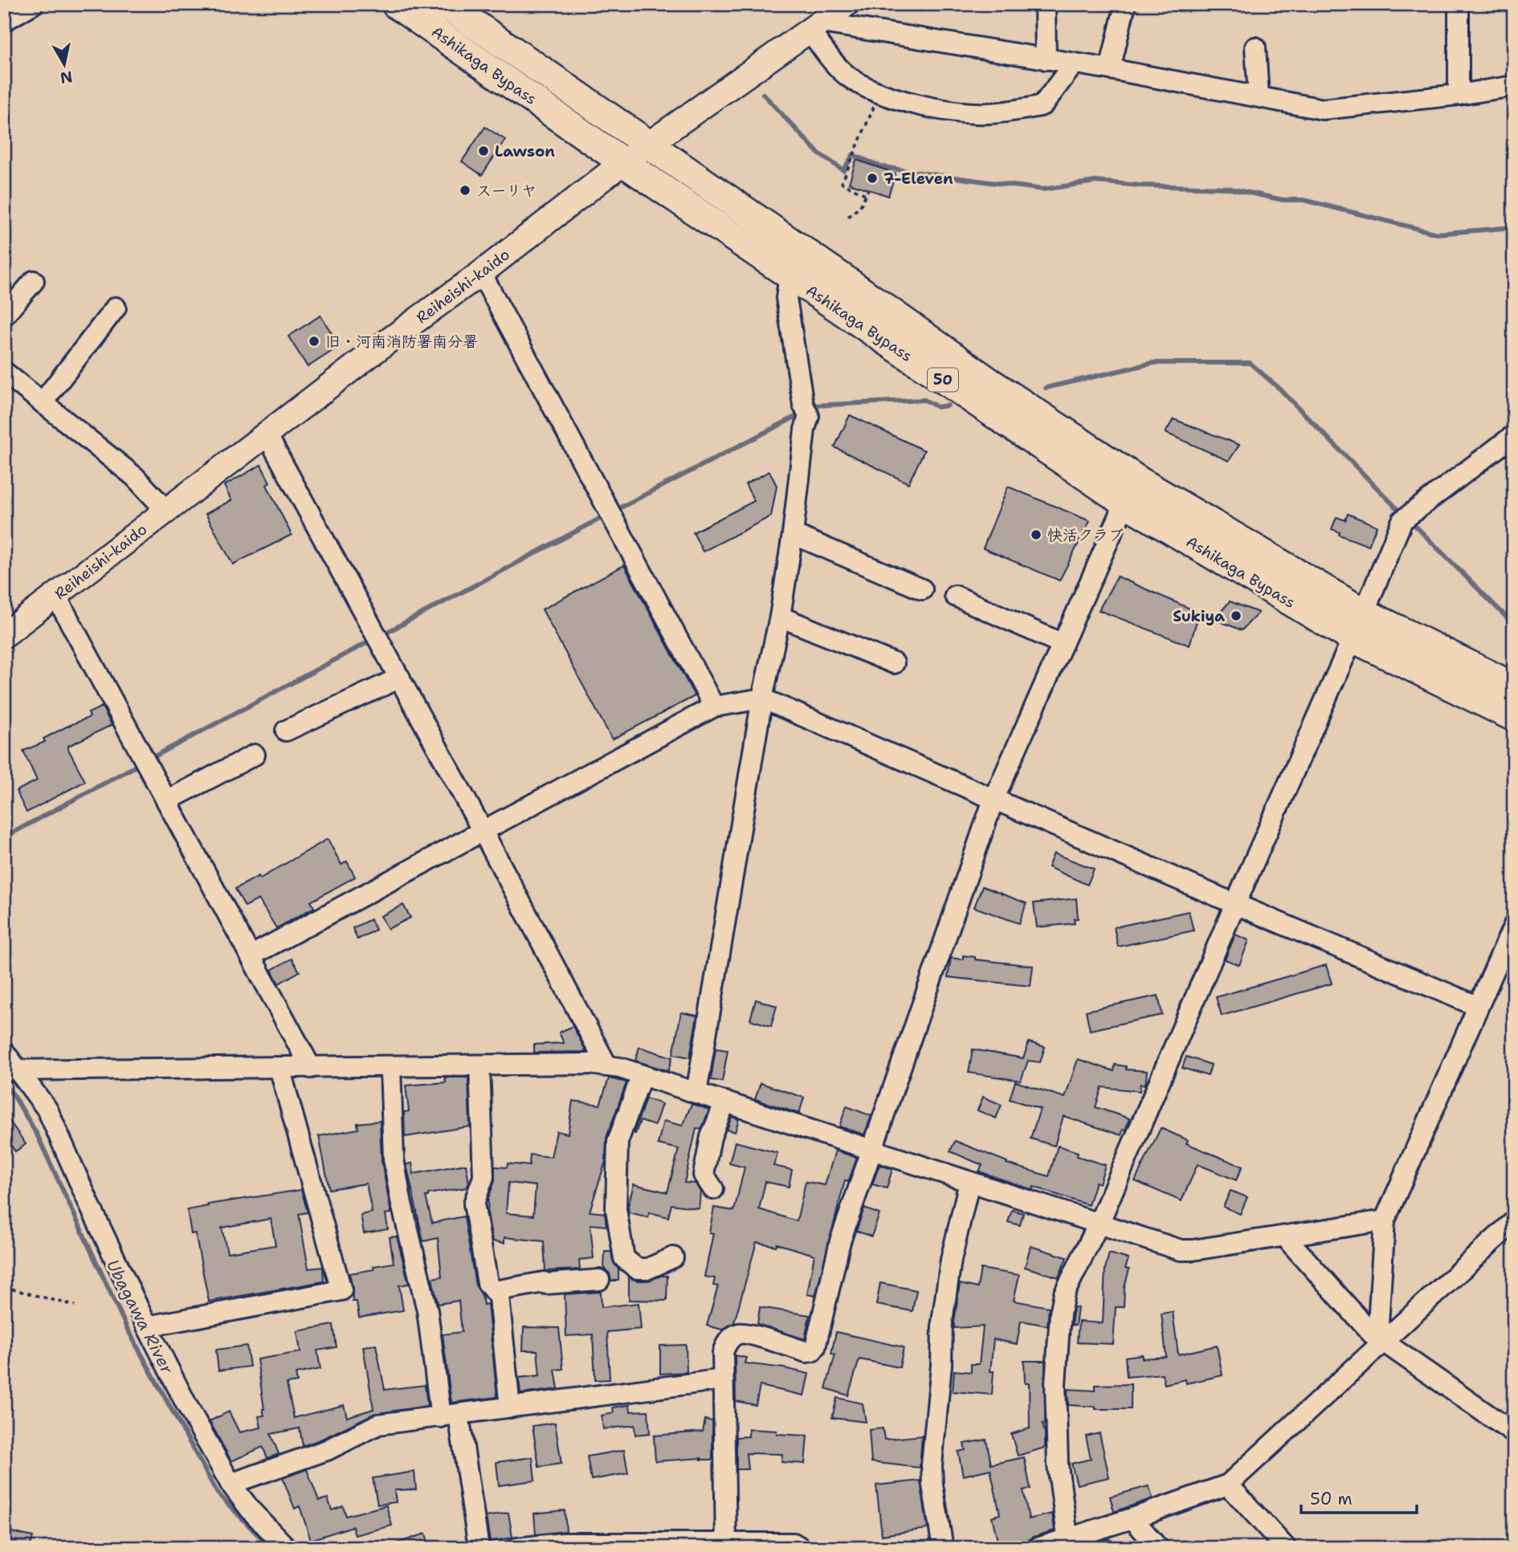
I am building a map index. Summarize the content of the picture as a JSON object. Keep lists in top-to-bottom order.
{
  "streets": {
    "highway": ["Ashikaga Bypass", "50"],
    "main road": ["Reiheishi-kaido"]
  },
  "crossings": [
    ["Ashikaga Bypass", "Reiheishi-kaido"]
  ],
  "water": ["Ubagawa River"],
  "places": [
    "Lawson",
    "7-Eleven",
    "スーリヤ",
    "旧・河南消防署南分署",
    "快活クラブ",
    "Sukiya"
  ],
  "scale_bar": "50 m",
  "north": "bottom"
}
